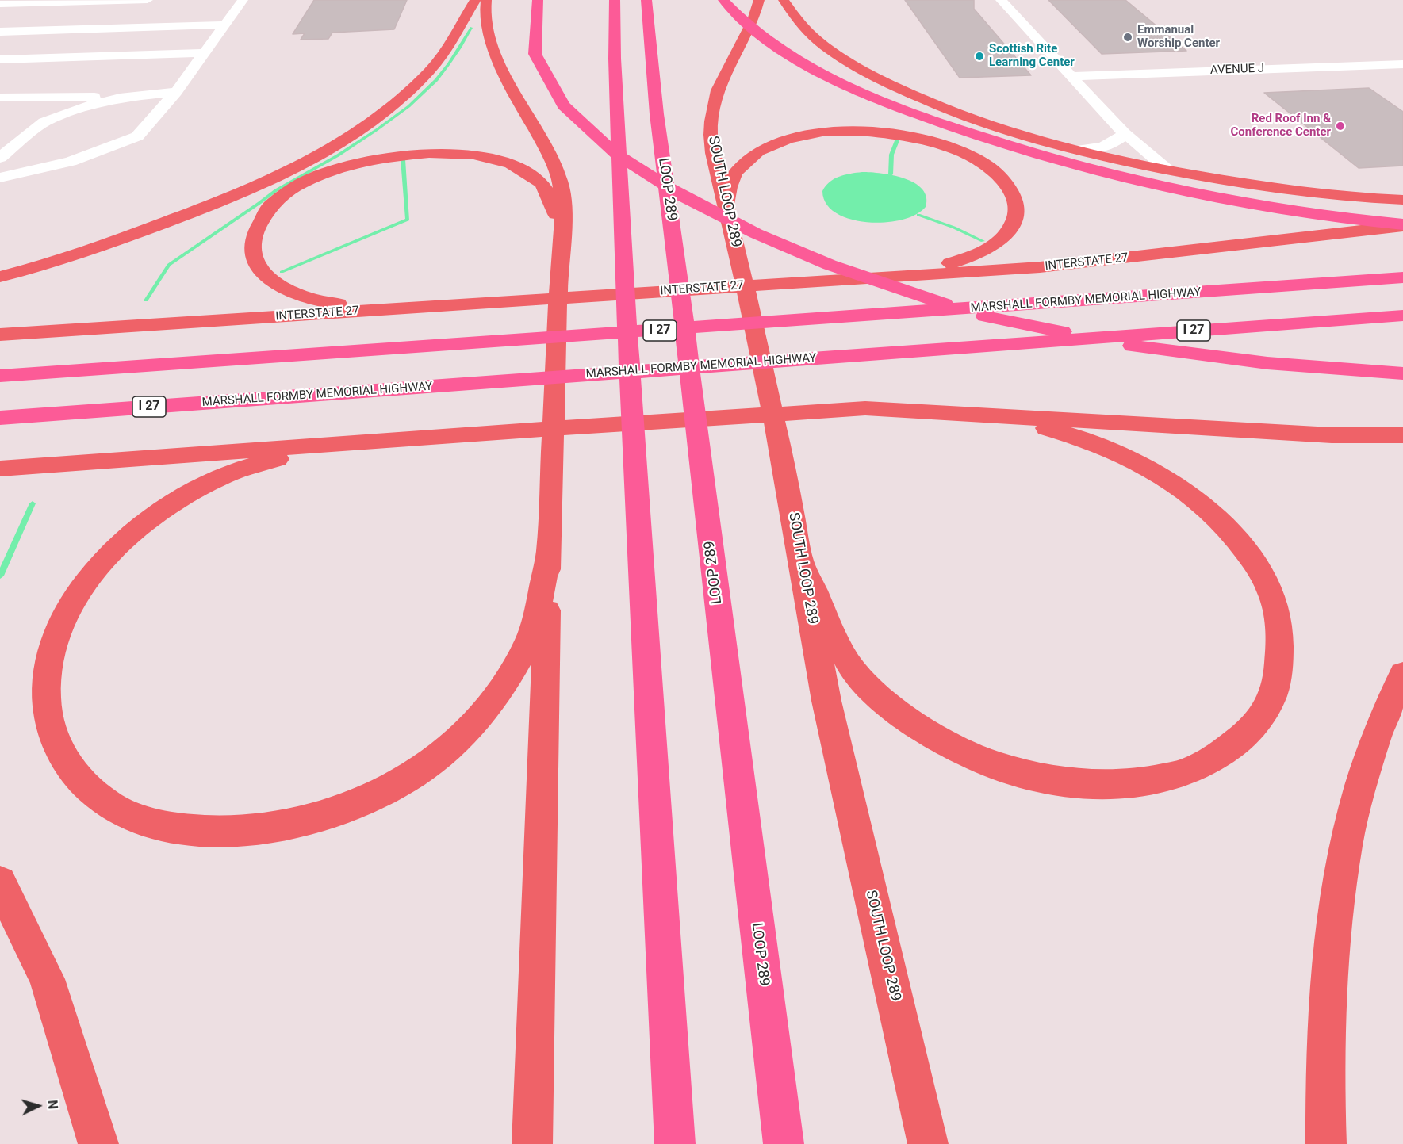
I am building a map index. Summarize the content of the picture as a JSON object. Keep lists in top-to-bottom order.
{
  "streets": {
    "highway": ["LOOP 289", "MARSHALL FORMBY MEMORIAL HIGHWAY", "I 27"],
    "main road": ["SOUTH LOOP 289", "INTERSTATE 27"],
    "street": ["AVENUE J"]
  },
  "places": ["Emmanual Worship Center", "Scottish Rite Learning Center", "Red Roof Inn & Conference Center"],
  "north": "right"
}
